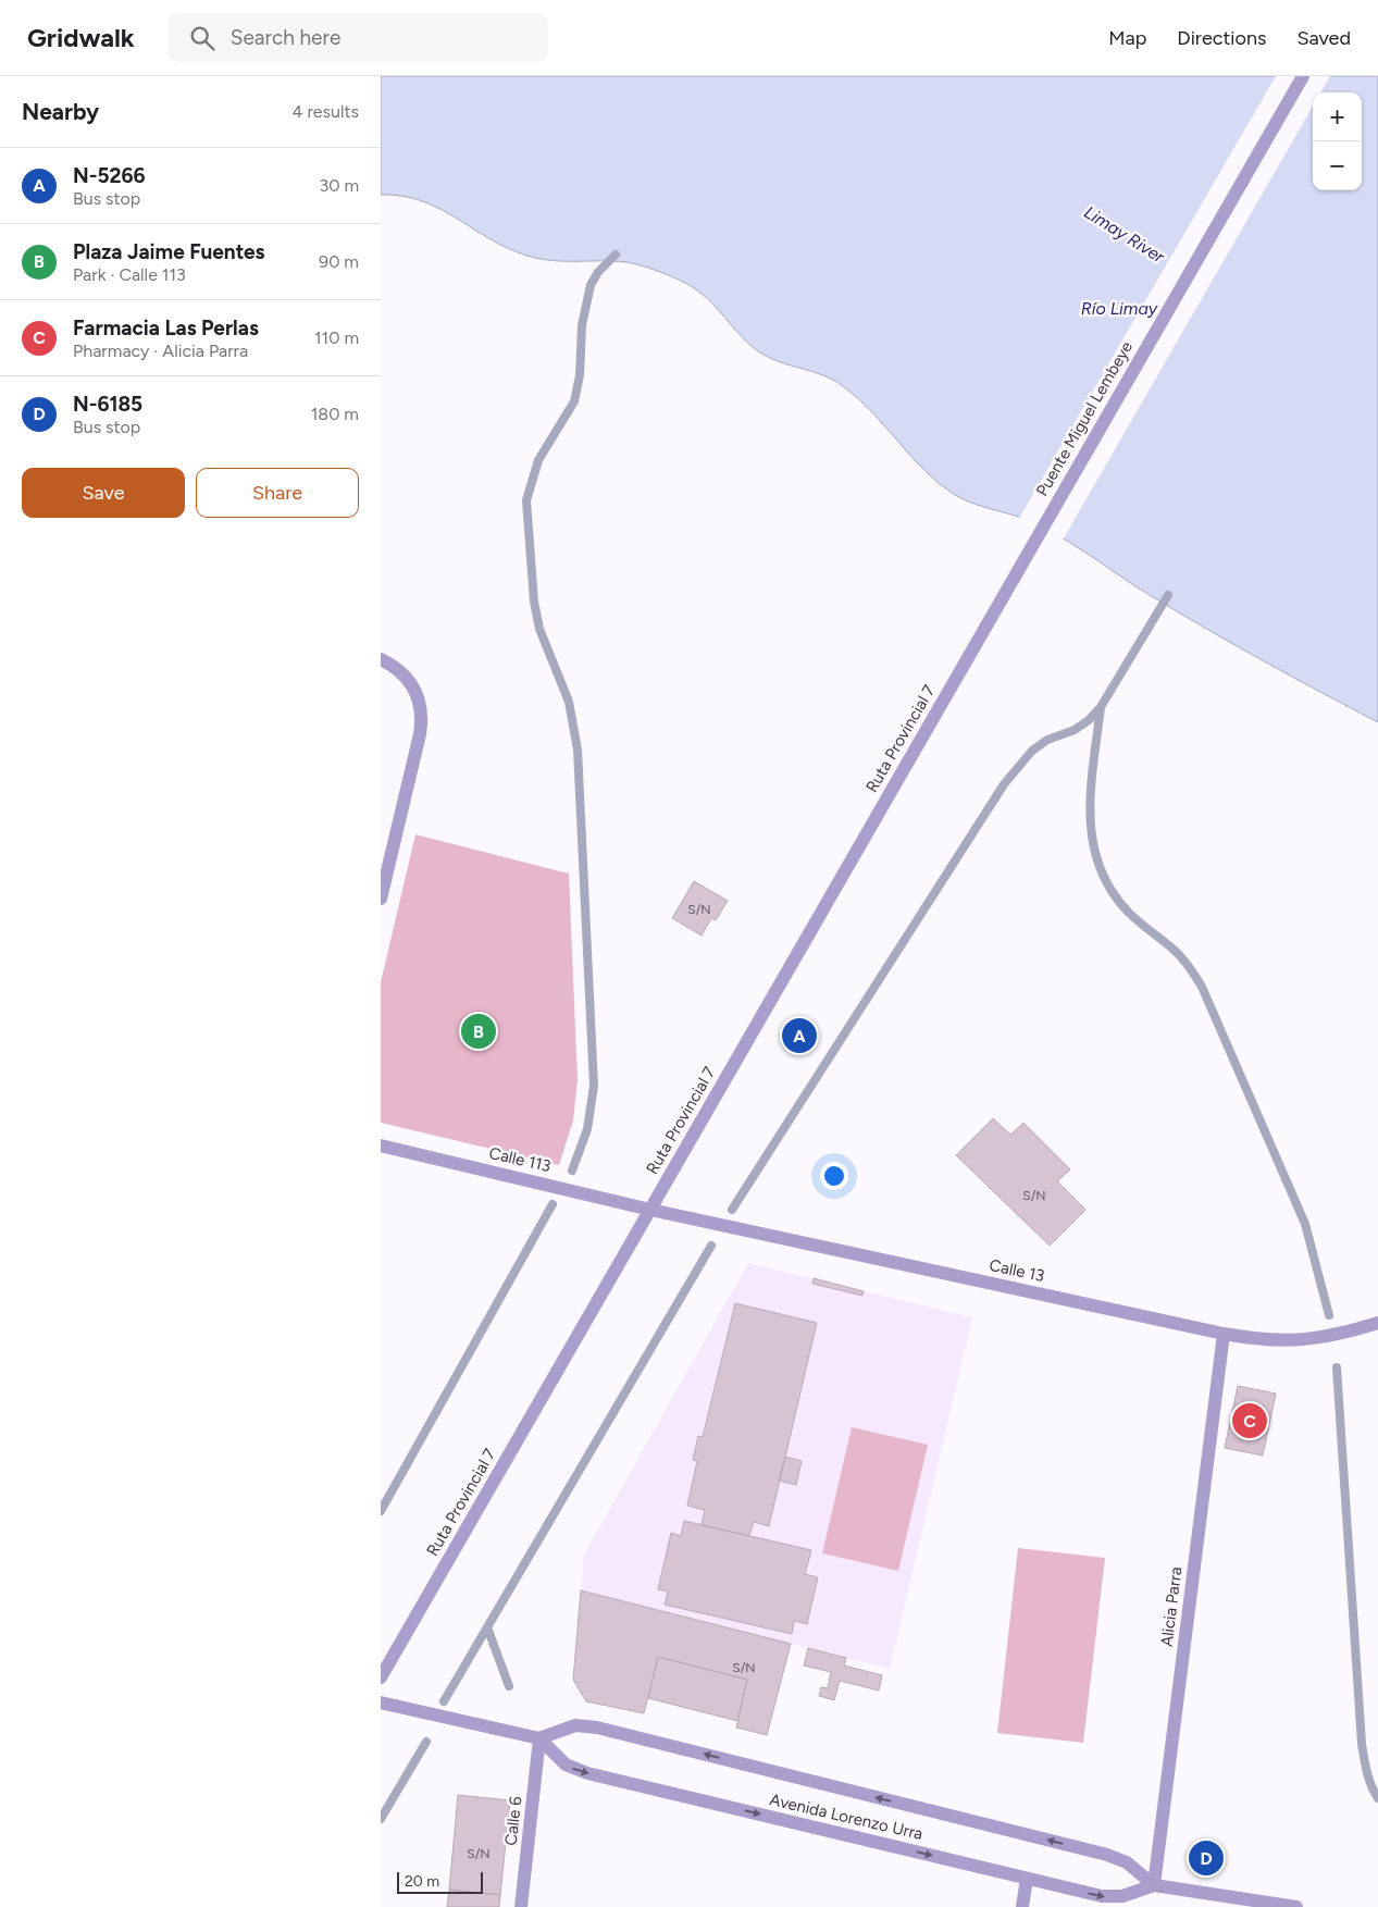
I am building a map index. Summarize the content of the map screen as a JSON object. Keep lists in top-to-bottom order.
{
  "streets": {
    "street": [
      "Puente Miguel Lembeye",
      "Ruta Provincial 7",
      "Calle 113",
      "Calle 13",
      "Alicia Parra",
      "Avenida Lorenzo Urra",
      "Calle 6"
    ]
  },
  "crossings": [
    ["Puente Miguel Lembeye", "Ruta Provincial 7"],
    ["Ruta Provincial 7", "Calle 113"],
    ["Ruta Provincial 7", "Calle 13"],
    ["Calle 113", "Calle 13"],
    ["Calle 13", "Alicia Parra"],
    ["Alicia Parra", "Avenida Lorenzo Urra"],
    ["Avenida Lorenzo Urra", "Calle 6"]
  ],
  "water": ["Limay River", "Río Limay"],
  "house_numbers": [
    "S/N",
    "S/N",
    "S/N",
    "S/N"
  ],
  "scale_bar": "20 m",
  "page": {
    "header": "Gridwalk",
    "search": "Search here",
    "nav": ["Map", "Directions", "Saved"],
    "heading": ["Nearby", "4 results"],
    "map_buttons": ["+", "−"],
    "list": [
      {
        "mark": "A",
        "name": "N-5266",
        "note": "Bus stop",
        "value": "30 m"
      },
      {
        "mark": "B",
        "name": "Plaza Jaime Fuentes",
        "note": "Park · Calle 113",
        "value": "90 m"
      },
      {
        "mark": "C",
        "name": "Farmacia Las Perlas",
        "note": "Pharmacy · Alicia Parra",
        "value": "110 m"
      },
      {
        "mark": "D",
        "name": "N-6185",
        "note": "Bus stop",
        "value": "180 m"
      }
    ],
    "buttons": ["Save", "Share"],
    "pins": [
      "B",
      "A",
      "C",
      "D"
    ],
    "scale": "20 m"
  }
}
